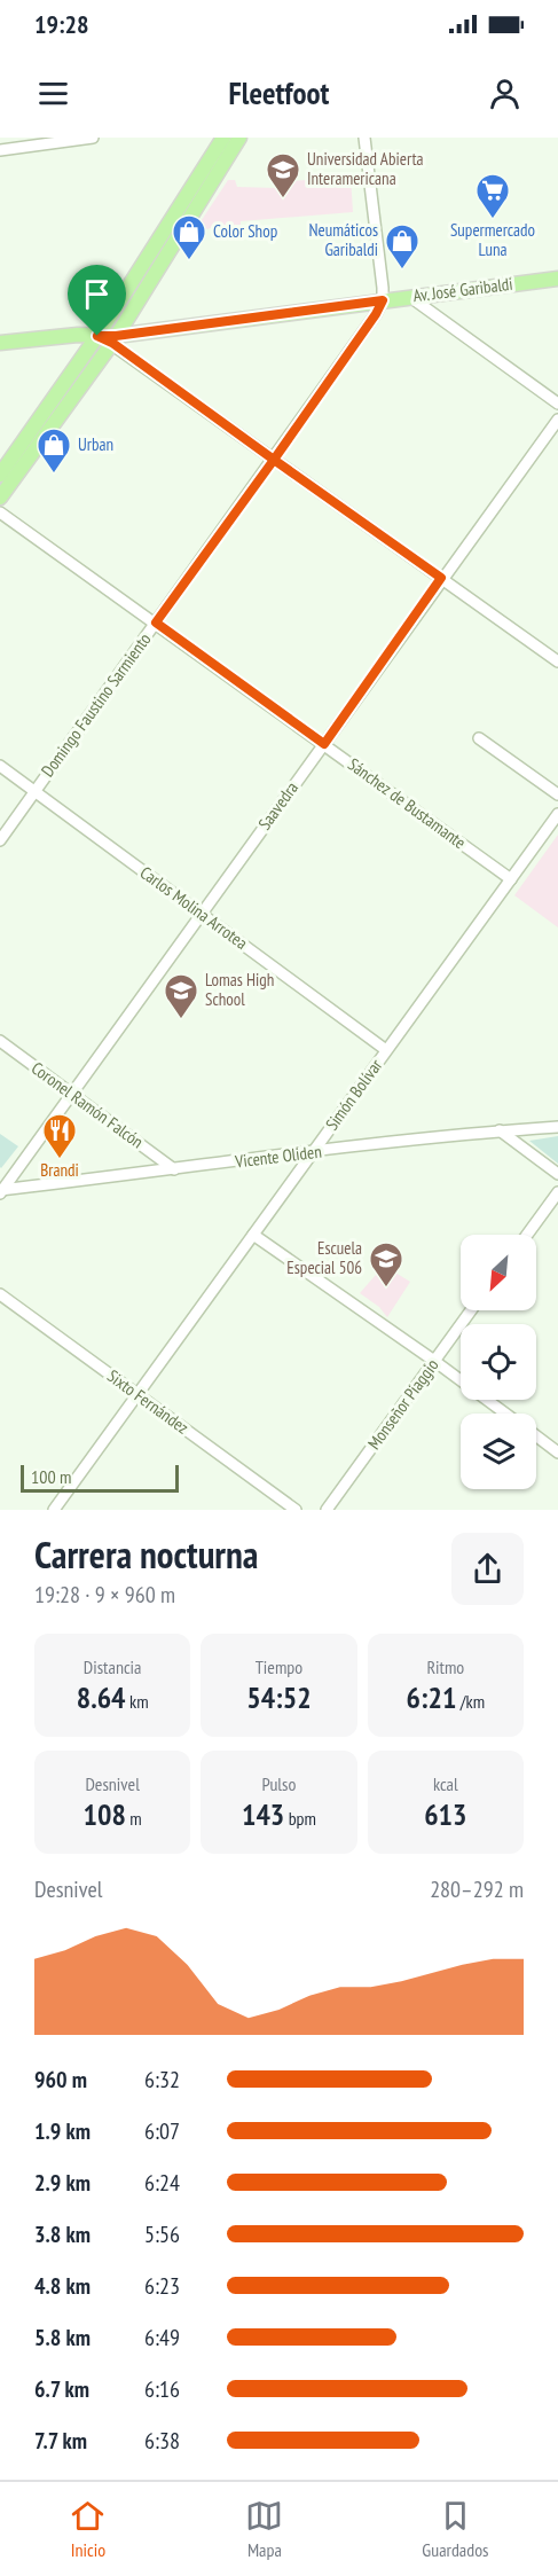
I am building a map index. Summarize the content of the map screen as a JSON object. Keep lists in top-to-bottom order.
{
  "streets": {
    "main road": ["Av. José Garibaldi"],
    "street": [
      "Domingo Faustino Sarmiento",
      "Sánchez de Bustamante",
      "Saavedra",
      "Carlos Molina Arrotea",
      "Simón Bolívar",
      "Coronel Ramón Falcón",
      "Vicente Oliden",
      "Sixto Fernández",
      "Monseñor Piaggio"
    ]
  },
  "crossings": [
    ["Av. José Garibaldi", "Domingo Faustino Sarmiento"],
    ["Domingo Faustino Sarmiento", "Sánchez de Bustamante"],
    ["Domingo Faustino Sarmiento", "Carlos Molina Arrotea"],
    ["Sánchez de Bustamante", "Saavedra"],
    ["Sánchez de Bustamante", "Simón Bolívar"],
    ["Saavedra", "Carlos Molina Arrotea"],
    ["Saavedra", "Coronel Ramón Falcón"],
    ["Saavedra", "Vicente Oliden"],
    ["Carlos Molina Arrotea", "Simón Bolívar"],
    ["Simón Bolívar", "Vicente Oliden"],
    ["Simón Bolívar", "Sixto Fernández"],
    ["Coronel Ramón Falcón", "Vicente Oliden"]
  ],
  "places": {
    "school or university": ["Universidad Abierta Interamericana", "Lomas High School", "Escuela Especial 506"],
    "supermarket": ["Supermercado Luna"],
    "shop": ["Color Shop", "Neumáticos Garibaldi", "Urban"],
    "restaurant": ["Brandi"]
  },
  "scale_bar": "100 m",
  "north": "bottom left",
  "page": {
    "status": "19:28",
    "header": "Fleetfoot",
    "scale": "100 m",
    "heading": ["Carrera nocturna", "19:28 · 9 × 960 m"],
    "stats": [
      ["Distancia", "8.64 km"],
      ["Tiempo", "54:52"],
      ["Ritmo", "6:21 /km"],
      ["Desnivel", "108 m"],
      ["Pulso", "143 bpm"],
      ["kcal", "613"]
    ],
    "chart": ["Desnivel", "280–292 m"],
    "list": [
      {
        "name": "960 m",
        "note": "6:32"
      },
      {
        "name": "1.9 km",
        "note": "6:07"
      },
      {
        "name": "2.9 km",
        "note": "6:24"
      },
      {
        "name": "3.8 km",
        "note": "5:56"
      },
      {
        "name": "4.8 km",
        "note": "6:23"
      },
      {
        "name": "5.8 km",
        "note": "6:49"
      },
      {
        "name": "6.7 km",
        "note": "6:16"
      },
      {
        "name": "7.7 km",
        "note": "6:38"
      }
    ],
    "tabs": ["Inicio", "Mapa", "Guardados"]
  }
}
